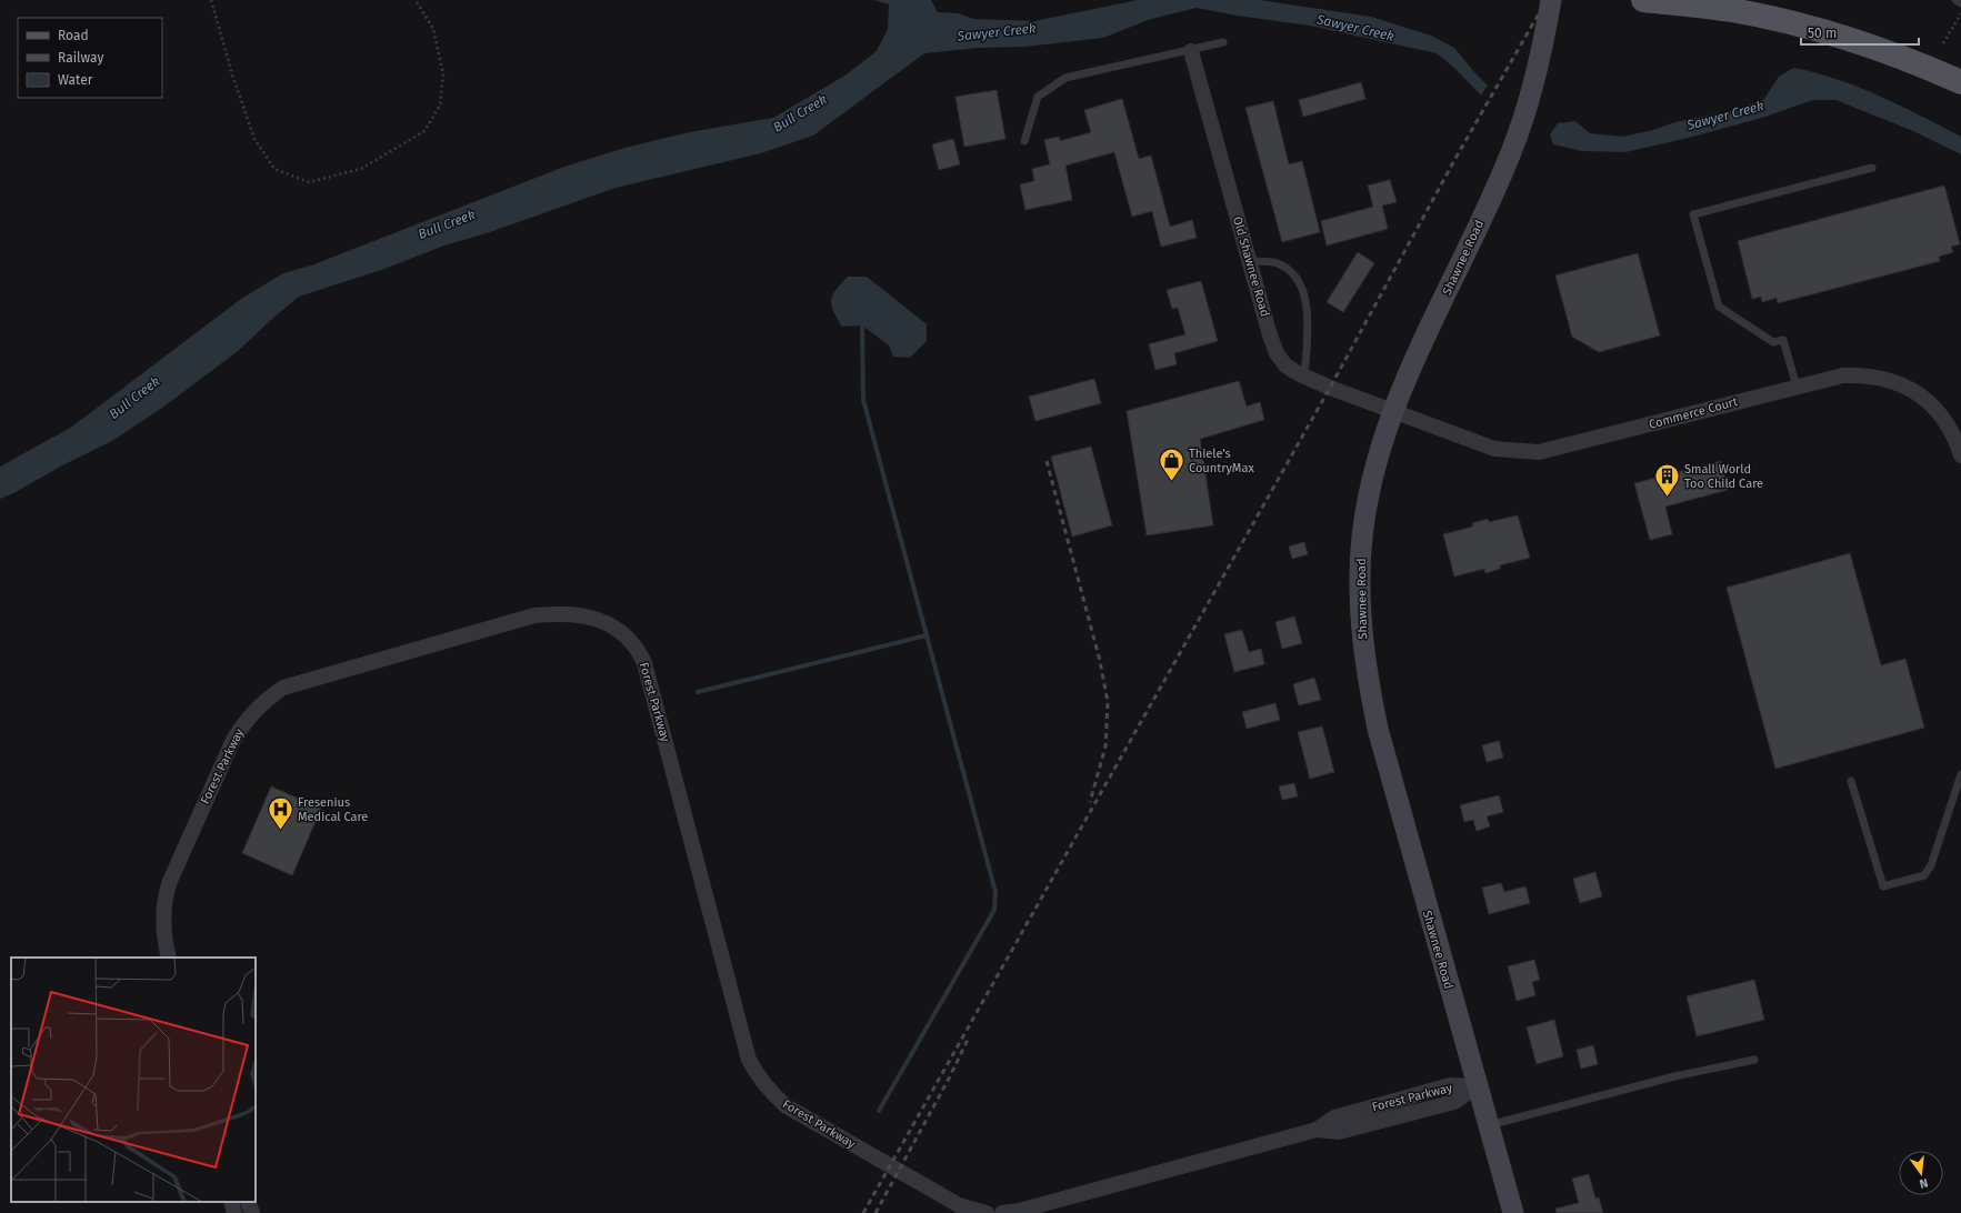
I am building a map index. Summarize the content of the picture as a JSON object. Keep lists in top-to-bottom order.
{
  "streets": {
    "main road": ["Shawnee Road"],
    "street": ["Old Shawnee Road", "Commerce Court", "Forest Parkway"]
  },
  "crossings": [
    ["Shawnee Road", "Old Shawnee Road"],
    ["Shawnee Road", "Commerce Court"],
    ["Shawnee Road", "Forest Parkway"],
    ["Old Shawnee Road", "Commerce Court"]
  ],
  "water": ["Sawyer Creek", "Bull Creek"],
  "places": {
    "shop": ["Thiele's CountryMax"],
    "building": ["Small World Too Child Care"],
    "hospital": ["Fresenius Medical Care"]
  },
  "legend": ["Road", "Railway", "Water"],
  "scale_bar": "50 m",
  "north": "bottom"
}
